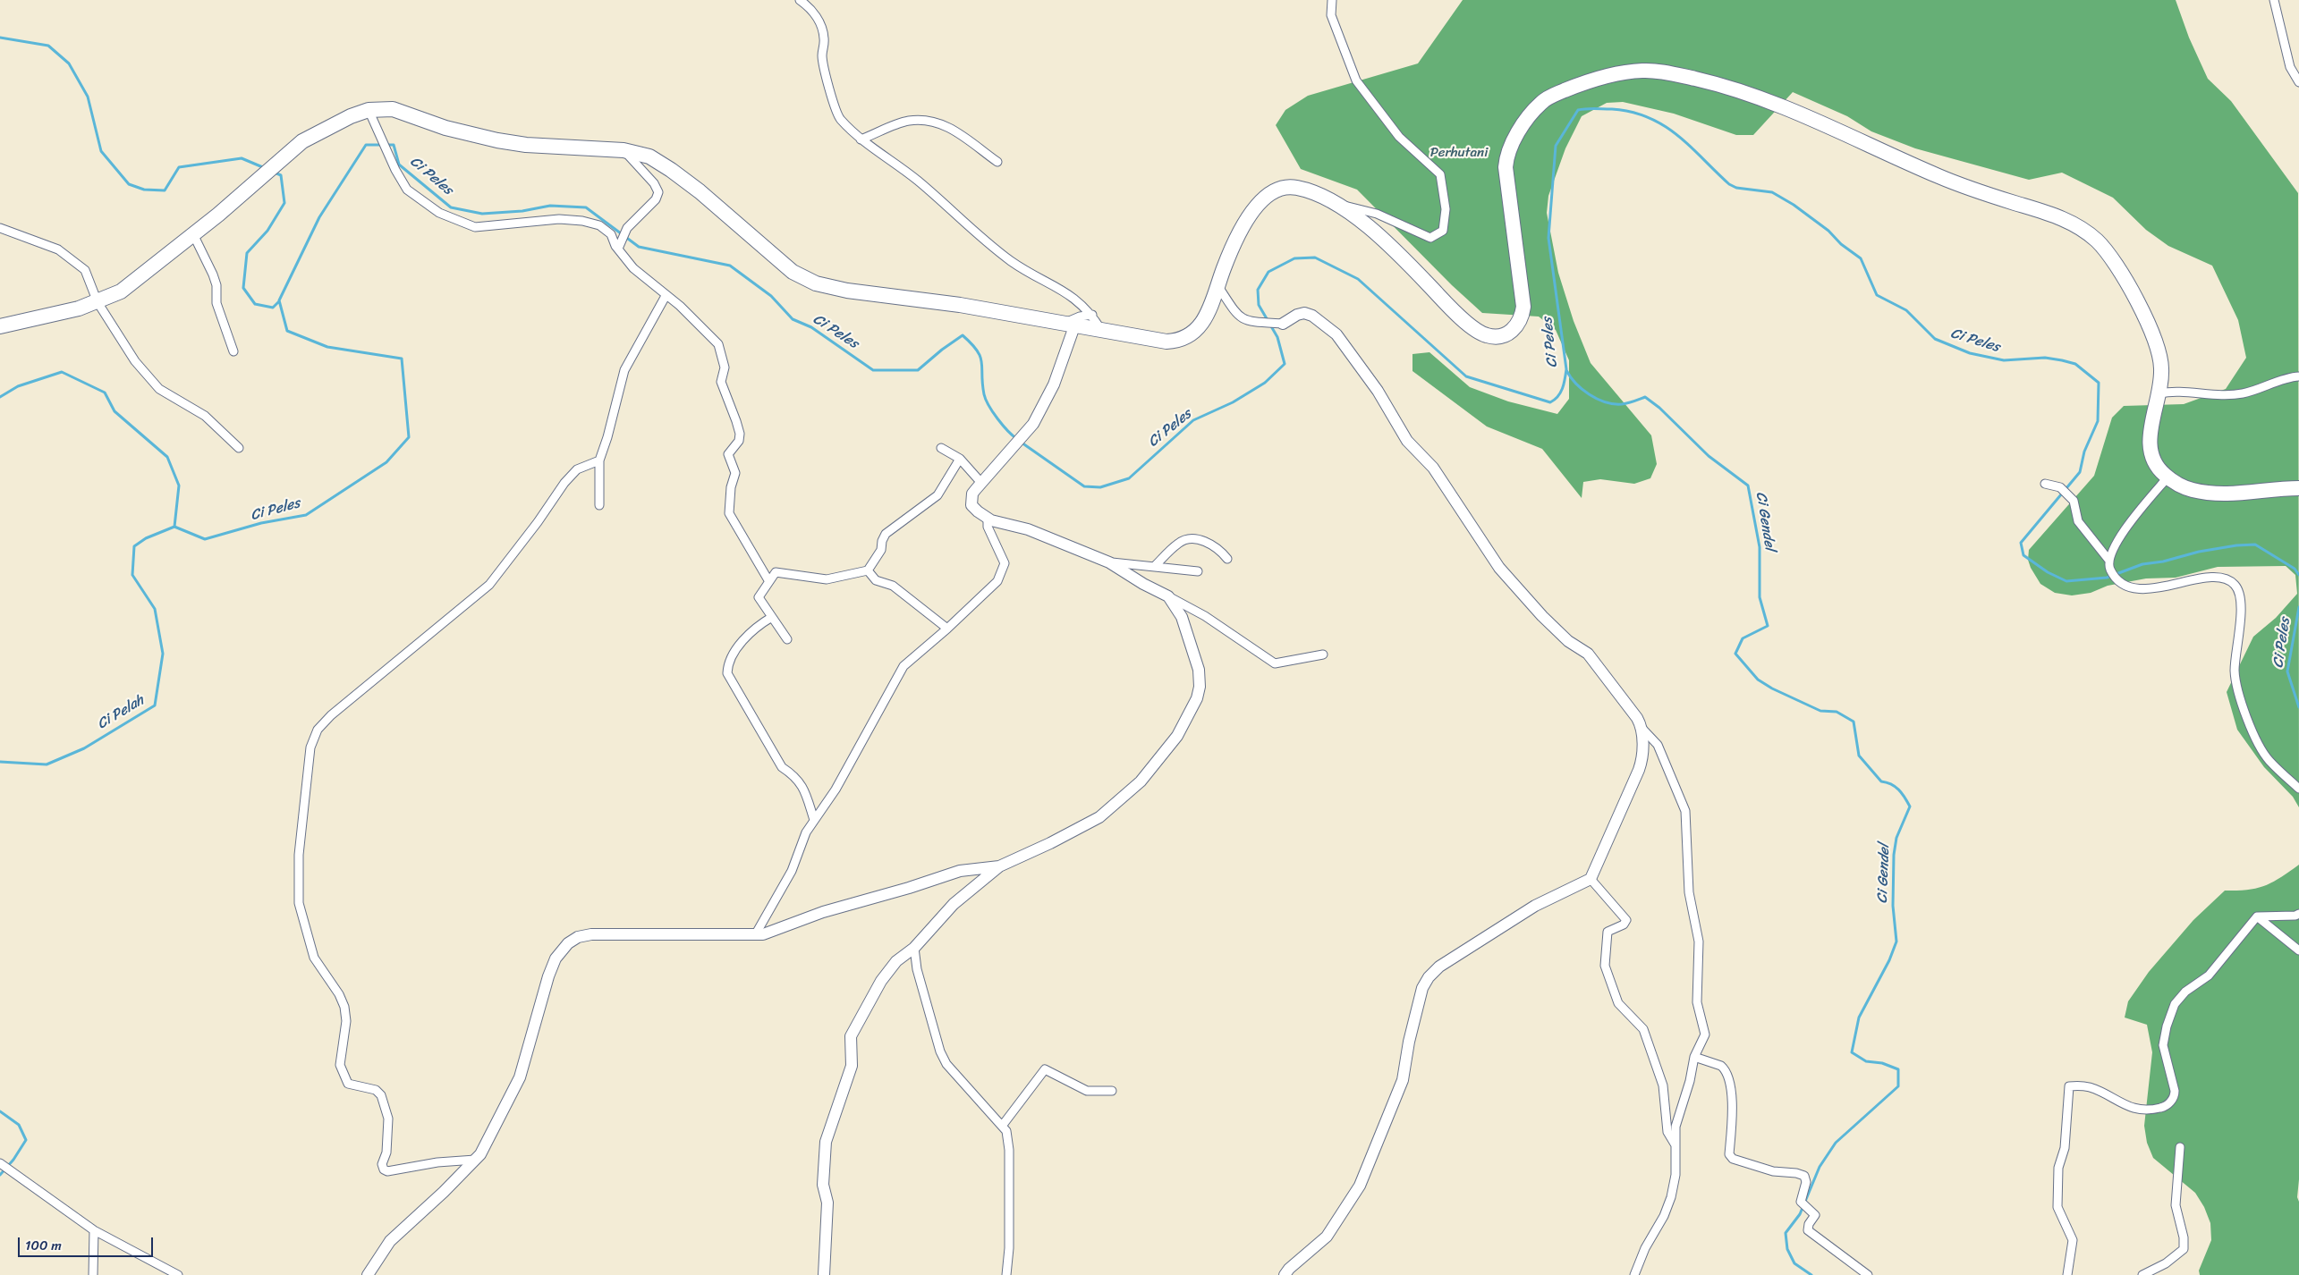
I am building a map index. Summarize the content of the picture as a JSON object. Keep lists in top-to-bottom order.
{
  "water": ["Ci Peles", "Ci Gendel", "Ci Pelah"],
  "parks": ["Perhutani"],
  "scale_bar": "100 m"
}
